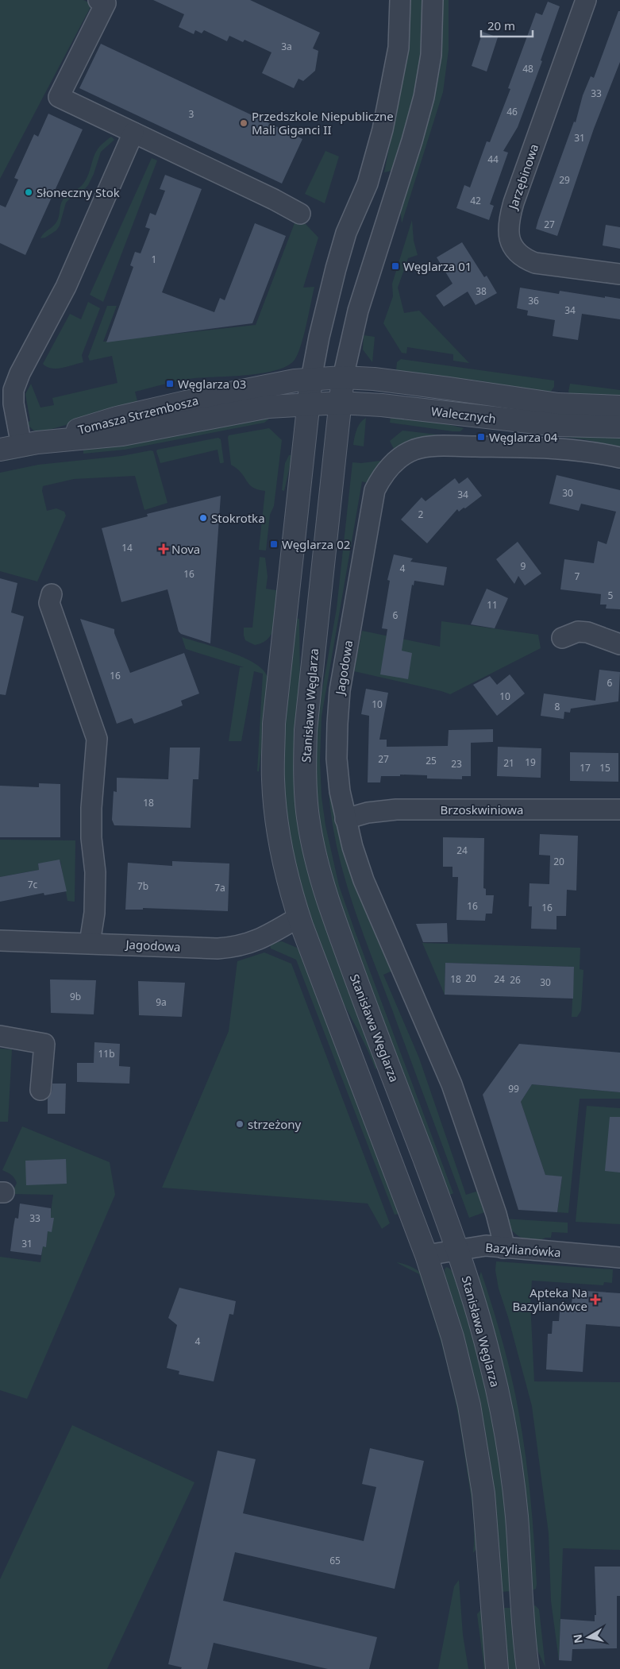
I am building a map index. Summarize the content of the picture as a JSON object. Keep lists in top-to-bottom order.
{
  "streets": {
    "street": [
      "Jarzębinowa",
      "Tomasza Strzembosza",
      "Walecznych",
      "Jagodowa",
      "Stanisława Węglarza",
      "Brzoskwiniowa",
      "Bazylianówka"
    ]
  },
  "crossings": [
    ["Tomasza Strzembosza", "Walecznych"],
    ["Walecznych", "Stanisława Węglarza"],
    ["Jagodowa", "Brzoskwiniowa"],
    ["Jagodowa", "Bazylianówka"],
    ["Stanisława Węglarza", "Bazylianówka"]
  ],
  "places": {
    "other": [
      "Przedszkole Niepubliczne Mali Giganci II",
      "Słoneczny Stok",
      "Stokrotka",
      "strzeżony"
    ],
    "transit": [
      "Węglarza 01",
      "Węglarza 03",
      "Węglarza 04",
      "Węglarza 02"
    ],
    "health": ["Nova", "Apteka Na Bazylianówce"]
  },
  "house_numbers": [
    "3a",
    "48",
    "33",
    "46",
    "3",
    "31",
    "44",
    "29",
    "42",
    "27",
    "1",
    "38",
    "36",
    "34",
    "30",
    "34",
    "2",
    "14",
    "9",
    "4",
    "16",
    "7",
    "5",
    "11",
    "6",
    "16",
    "6",
    "10",
    "10",
    "8",
    "27",
    "25",
    "19",
    "21",
    "23",
    "17",
    "15",
    "18",
    "24",
    "20",
    "7c",
    "7b",
    "7a",
    "16",
    "16",
    "20",
    "18",
    "24",
    "26",
    "30",
    "9b",
    "9a",
    "11b",
    "99",
    "33",
    "31",
    "4",
    "65"
  ],
  "scale_bar": "20 m",
  "north": "left"
}
